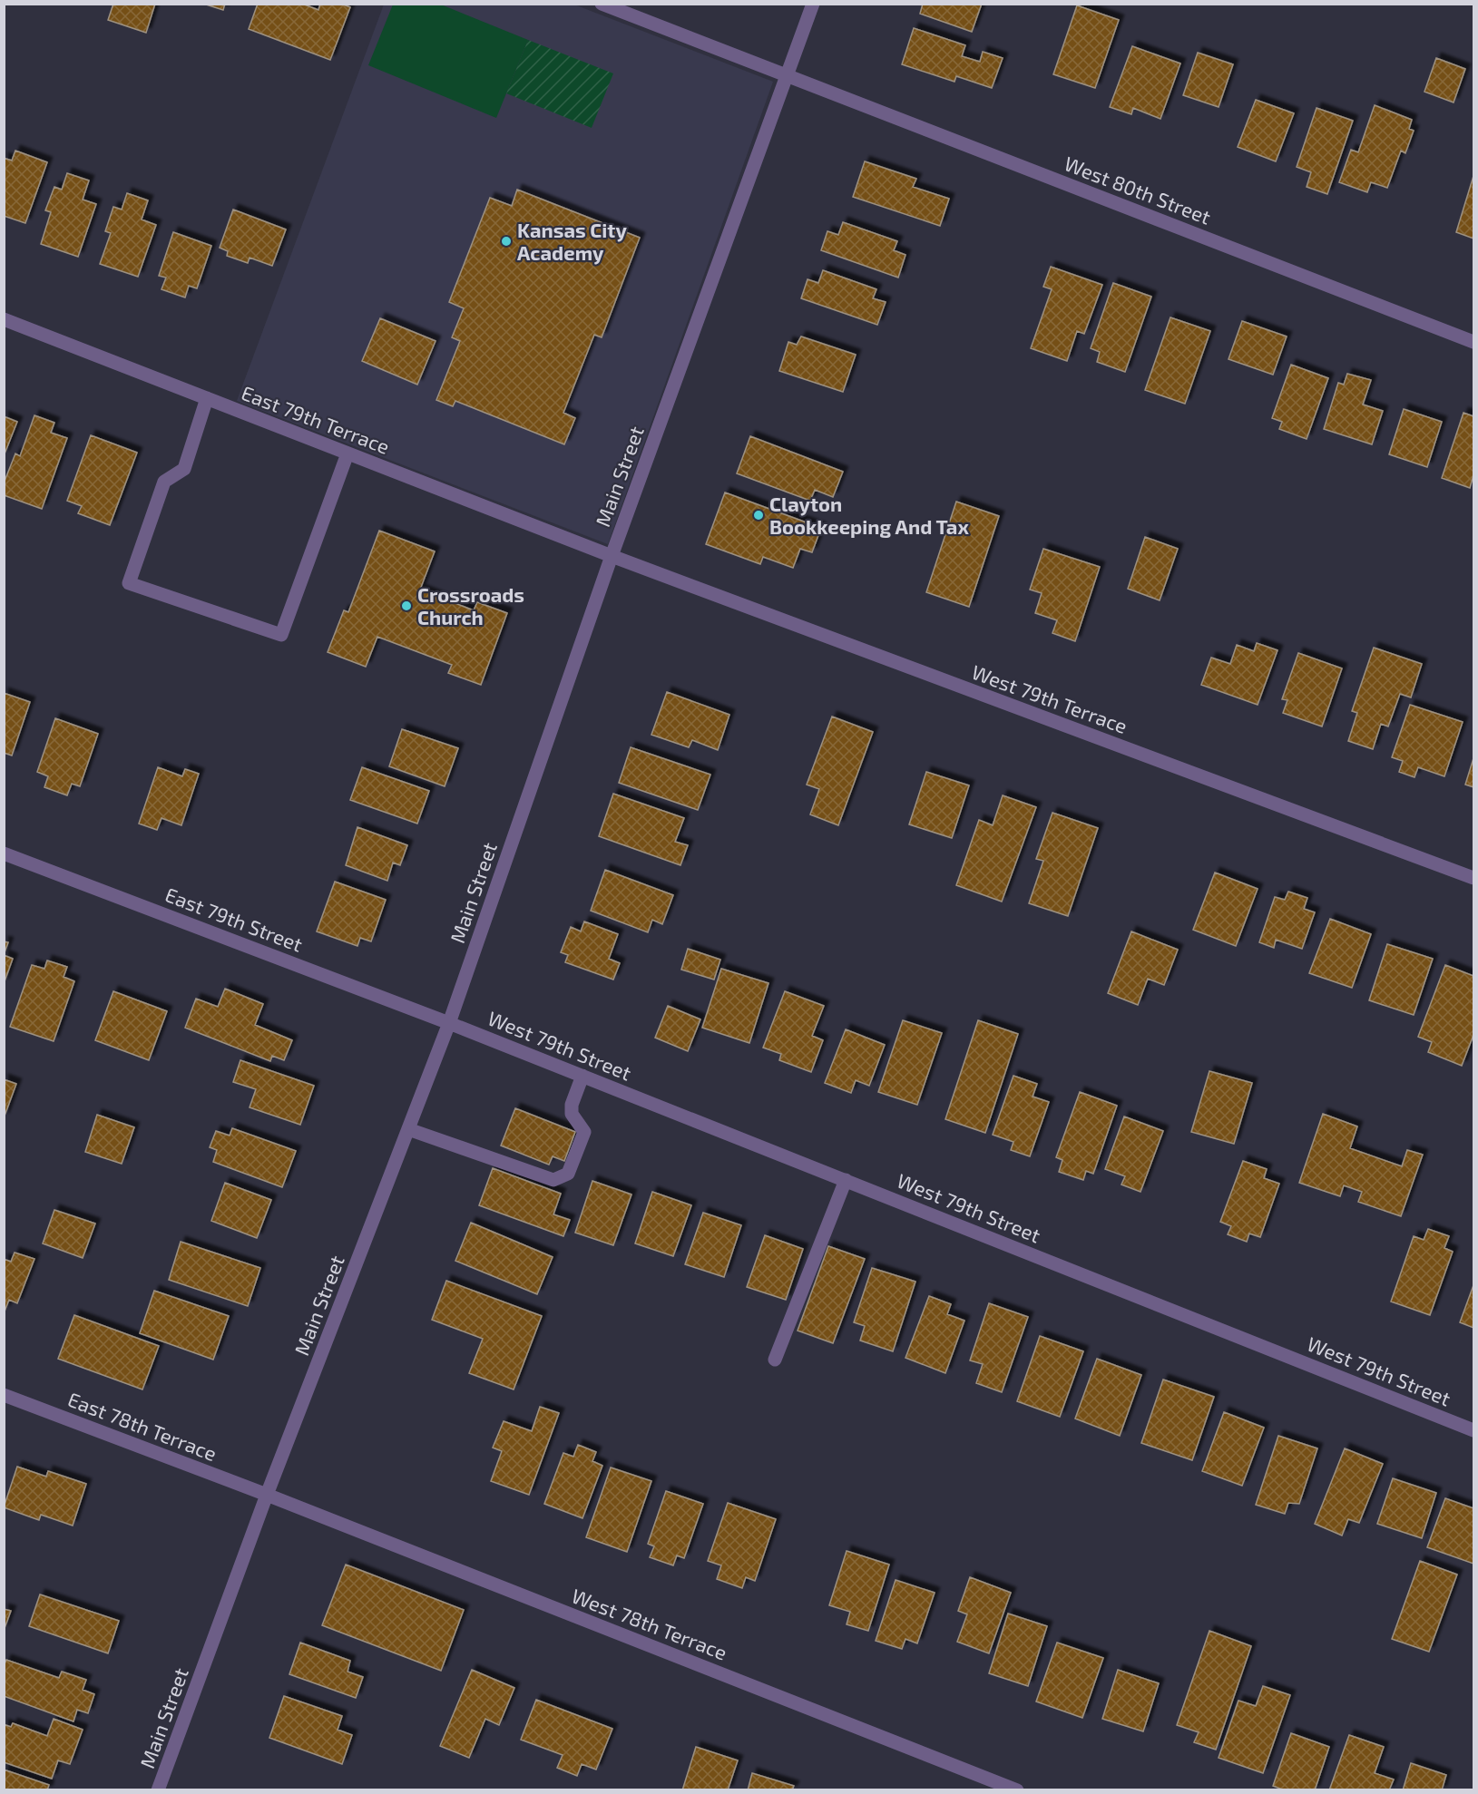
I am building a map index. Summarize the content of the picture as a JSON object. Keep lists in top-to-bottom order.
{
  "streets": {
    "street": [
      "West 80th Street",
      "East 79th Terrace",
      "Main Street",
      "West 79th Terrace",
      "East 79th Street",
      "West 79th Street",
      "East 78th Terrace",
      "West 78th Terrace"
    ]
  },
  "crossings": [
    ["West 80th Street", "Main Street"],
    ["East 79th Terrace", "Main Street"],
    ["East 79th Terrace", "West 79th Terrace"],
    ["Main Street", "West 79th Terrace"],
    ["Main Street", "East 79th Street"],
    ["Main Street", "West 79th Street"],
    ["Main Street", "East 78th Terrace"],
    ["Main Street", "West 78th Terrace"],
    ["East 79th Street", "West 79th Street"],
    ["East 78th Terrace", "West 78th Terrace"]
  ],
  "places": ["Kansas City Academy", "Clayton Bookkeeping And Tax", "Crossroads Church"]
}
